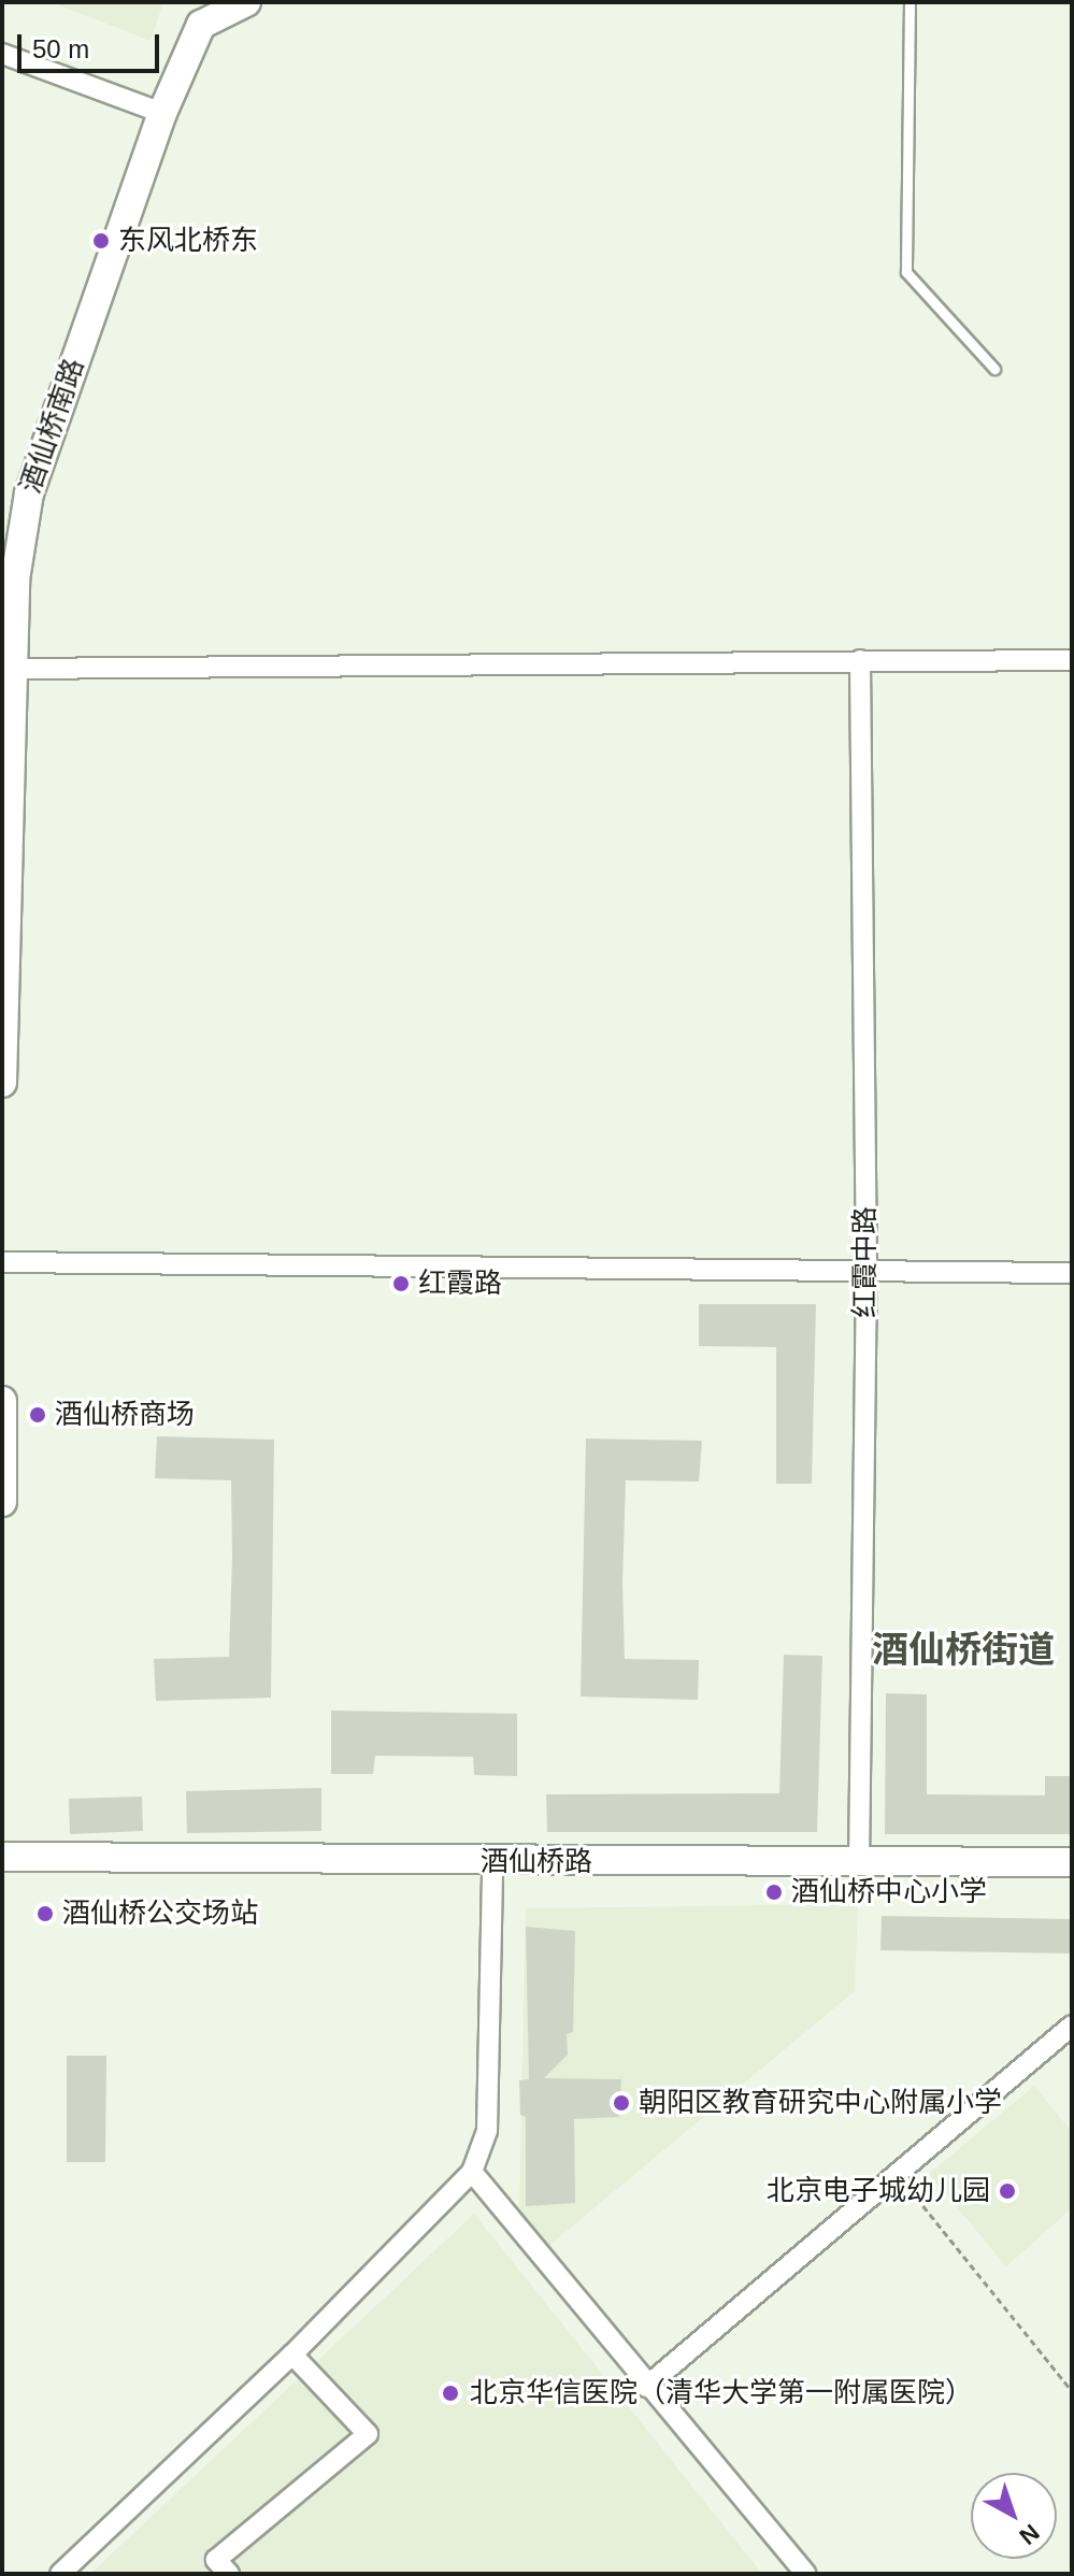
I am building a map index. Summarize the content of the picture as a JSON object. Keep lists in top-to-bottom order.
{
  "streets": {
    "street": ["酒仙桥南路", "红霞中路", "酒仙桥路"]
  },
  "crossings": [
    ["红霞中路", "酒仙桥路"]
  ],
  "districts": ["酒仙桥街道"],
  "places": [
    "东风北桥东",
    "红霞路",
    "酒仙桥商场",
    "酒仙桥中心小学",
    "酒仙桥公交场站",
    "朝阳区教育研究中心附属小学",
    "北京电子城幼儿园",
    "北京华信医院（清华大学第一附属医院）"
  ],
  "scale_bar": "50 m",
  "north": "bottom right"
}
